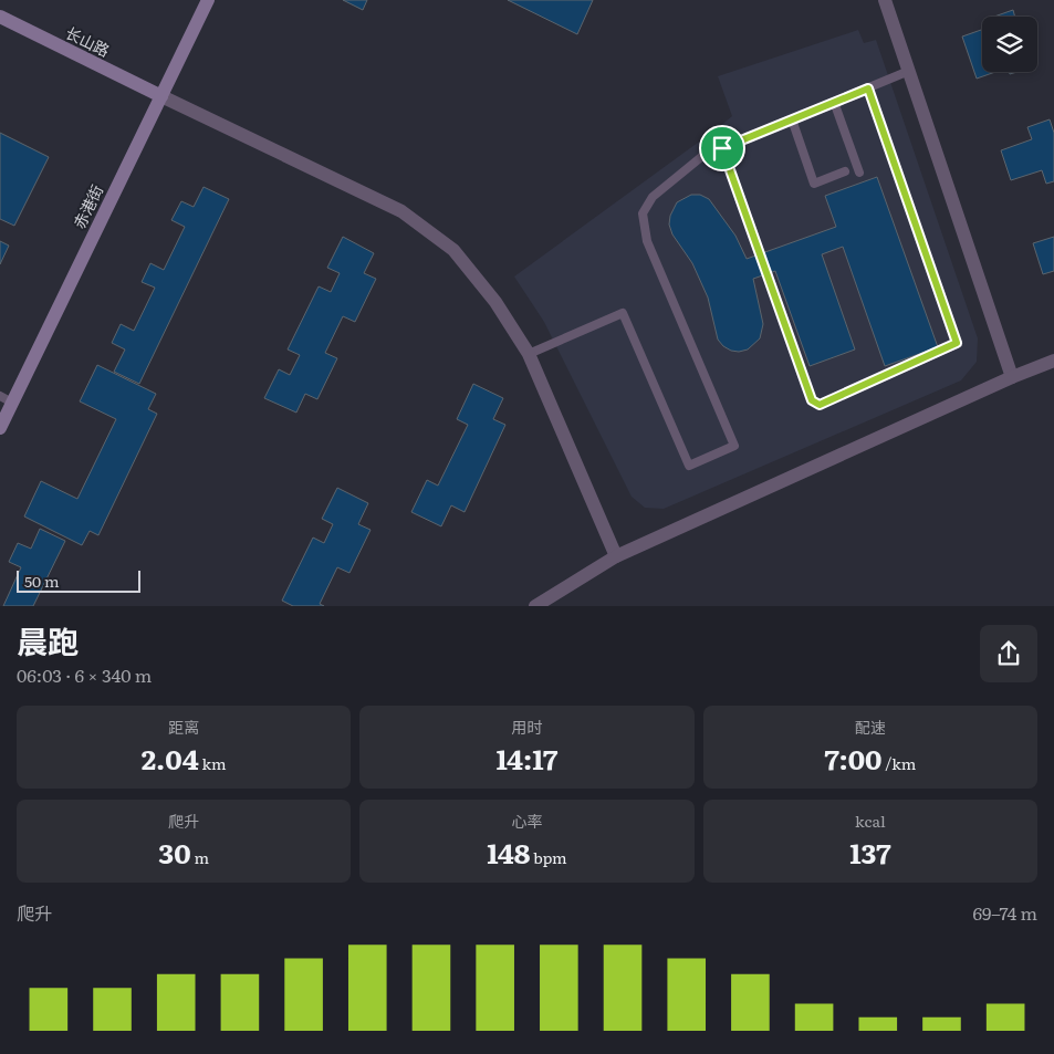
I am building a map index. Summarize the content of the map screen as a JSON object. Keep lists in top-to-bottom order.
{
  "streets": {
    "street": ["长山路", "赤港街"]
  },
  "crossings": [
    ["长山路", "赤港街"]
  ],
  "scale_bar": "50 m",
  "page": {
    "scale": "50 m",
    "heading": ["晨跑", "06:03 · 6 × 340 m"],
    "stats": [
      ["距离", "2.04 km"],
      ["用时", "14:17"],
      ["配速", "7:00 /km"],
      ["爬升", "30 m"],
      ["心率", "148 bpm"],
      ["kcal", "137"]
    ],
    "chart": ["爬升", "69–74 m"]
  }
}
